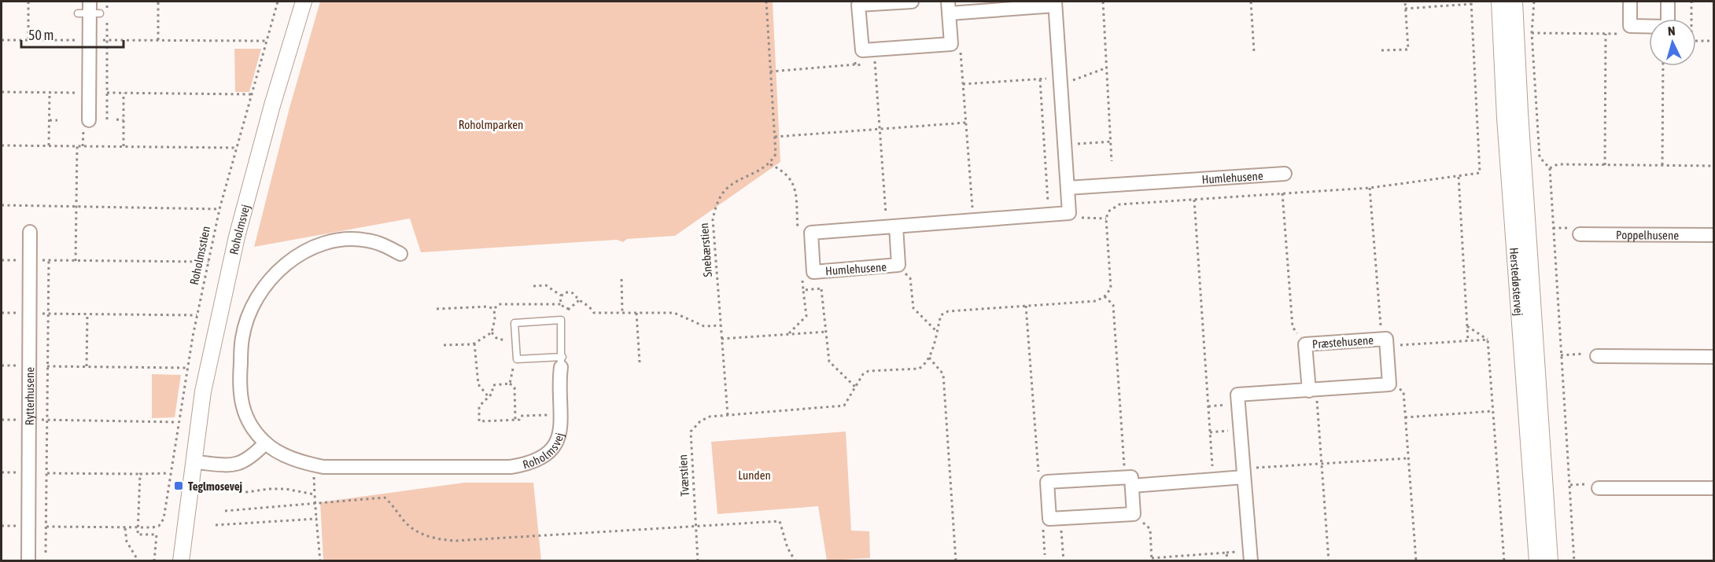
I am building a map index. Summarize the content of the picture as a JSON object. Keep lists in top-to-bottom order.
{
  "streets": {
    "street": [
      "Humlehusene",
      "Roholmsvej",
      "Poppelhusene",
      "Herstedøstervej",
      "Præstehusene",
      "Rytterhusene"
    ],
    "path": ["Snebærstien", "Roholmsstien", "Tværstien"]
  },
  "crossings": [
    ["Snebærstien", "Tværstien"]
  ],
  "parks": ["Roholmparken", "Lunden"],
  "places": {
    "transit": ["Teglmosevej"]
  },
  "scale_bar": "50 m",
  "north": "top"
}
